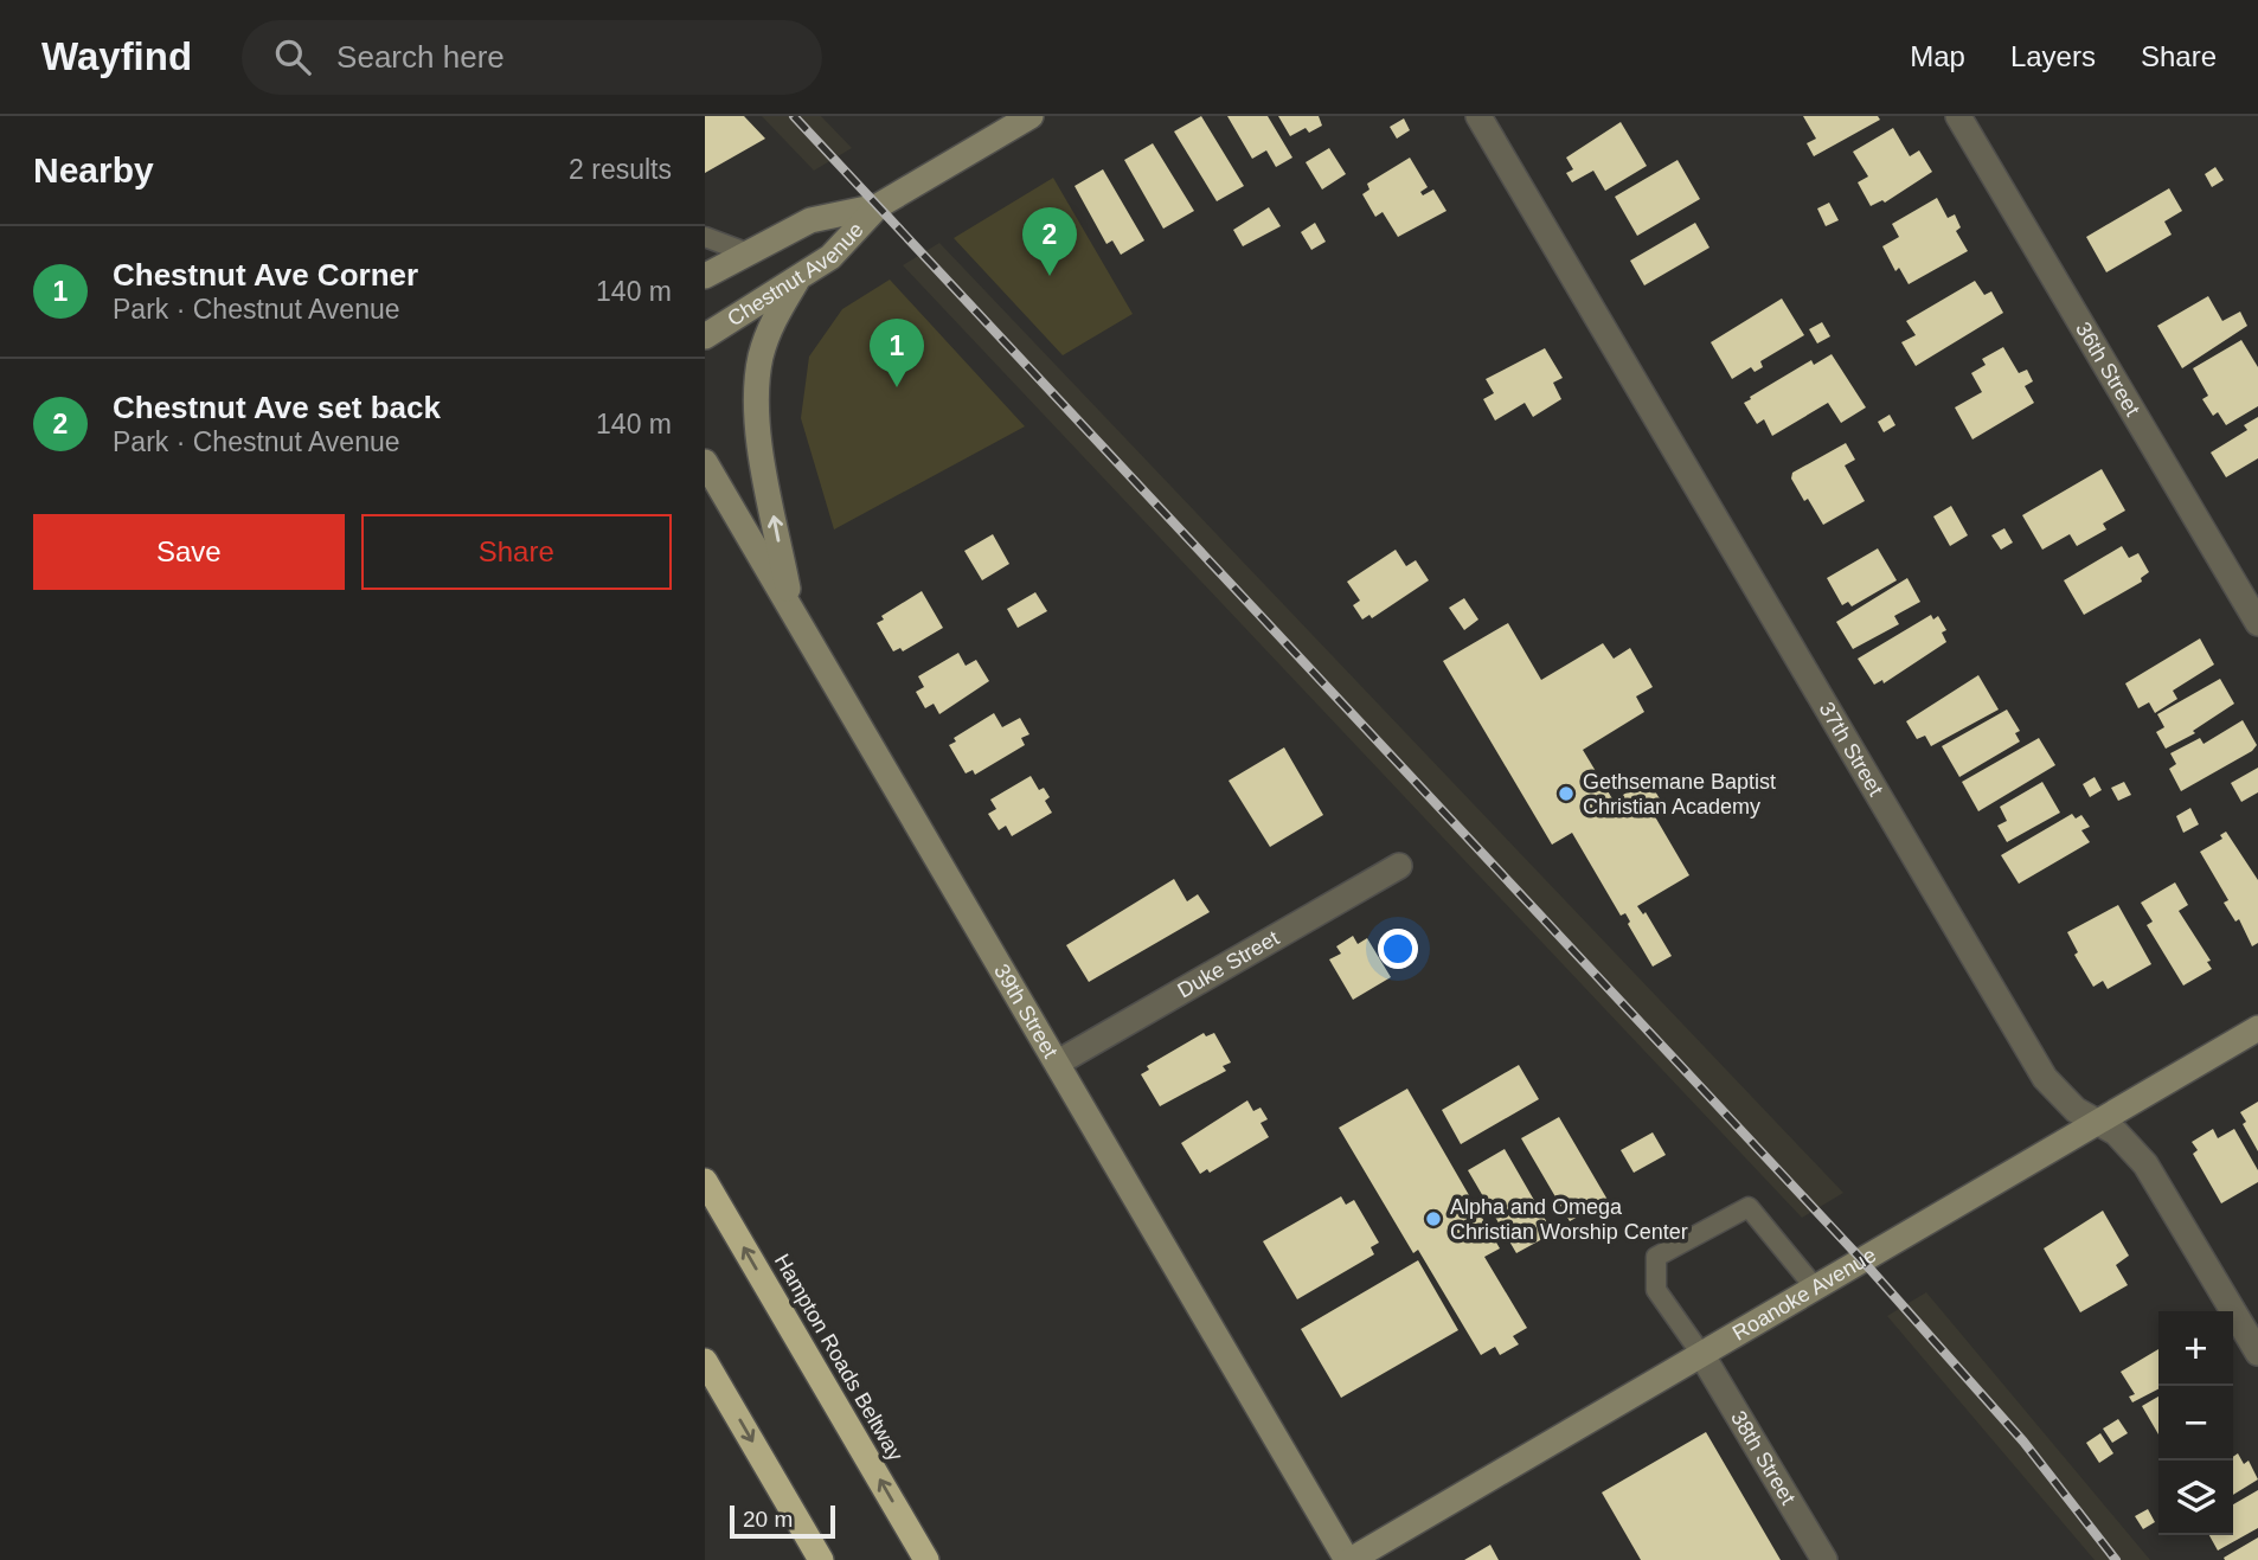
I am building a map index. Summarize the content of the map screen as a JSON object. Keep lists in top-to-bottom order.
{
  "streets": {
    "highway": ["Hampton Roads Beltway"],
    "main road": ["Chestnut Avenue", "39th Street", "Roanoke Avenue"],
    "street": [
      "36th Street",
      "37th Street",
      "Duke Street",
      "38th Street"
    ]
  },
  "crossings": [
    ["37th Street", "Roanoke Avenue"],
    ["Duke Street", "39th Street"],
    ["39th Street", "Roanoke Avenue"],
    ["Roanoke Avenue", "38th Street"]
  ],
  "places": ["Gethsemane Baptist Christian Academy", "Alpha and Omega Christian Worship Center"],
  "scale_bar": "20 m",
  "page": {
    "header": "Wayfind",
    "search": "Search here",
    "nav": ["Map", "Layers", "Share"],
    "heading": ["Nearby", "2 results"],
    "pins": ["2", "1"],
    "list": [
      {
        "mark": "1",
        "name": "Chestnut Ave Corner",
        "note": "Park · Chestnut Avenue",
        "value": "140 m"
      },
      {
        "mark": "2",
        "name": "Chestnut Ave set back",
        "note": "Park · Chestnut Avenue",
        "value": "140 m"
      }
    ],
    "buttons": ["Save", "Share"],
    "map_buttons": ["+", "−"],
    "scale": "20 m"
  }
}
